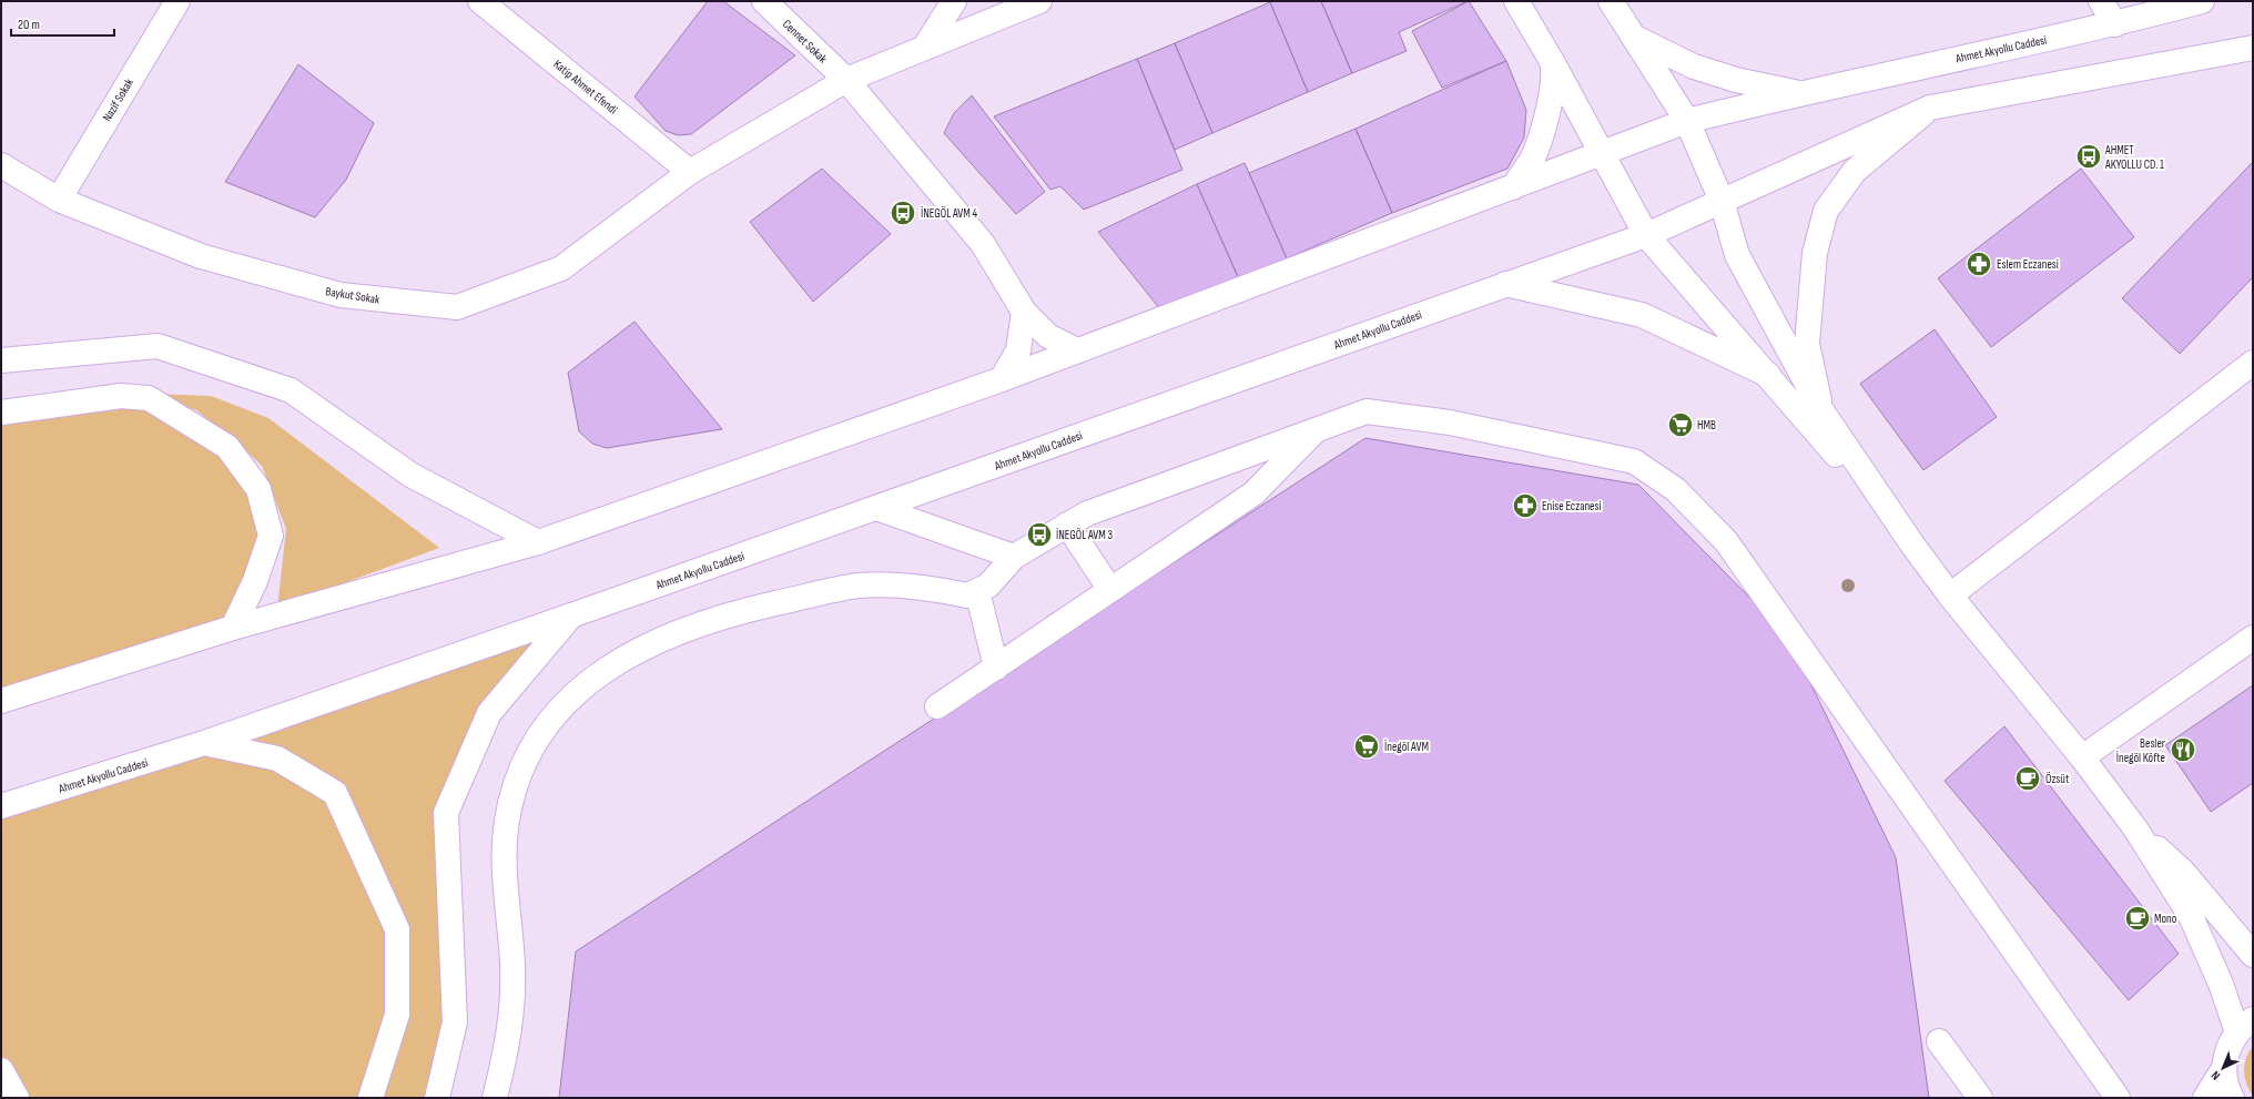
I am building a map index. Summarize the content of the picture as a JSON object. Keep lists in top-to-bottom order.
{
  "streets": {
    "main road": [
      "Cennet Sokak",
      "Ahmet Akyollu Caddesi",
      "Katip Ahmet Efendi",
      "Nazif Sokak",
      "Baykut Sokak"
    ]
  },
  "crossings": [
    ["Cennet Sokak", "Ahmet Akyollu Caddesi"],
    ["Cennet Sokak", "Baykut Sokak"],
    ["Katip Ahmet Efendi", "Baykut Sokak"],
    ["Nazif Sokak", "Baykut Sokak"]
  ],
  "places": {
    "bus stop": ["AHMET AKYOLLU CD. 1", "İNEGÖL AVM 4", "İNEGÖL AVM 3"],
    "pharmacy": ["Eslem Eczanesi", "Enise Eczanesi"],
    "supermarket": ["HMB", "İnegöl AVM"],
    "restaurant": ["Besler İnegöl Köfte"],
    "cafe": ["Özsüt", "Mono"]
  },
  "scale_bar": "20 m",
  "north": "bottom left"
}
